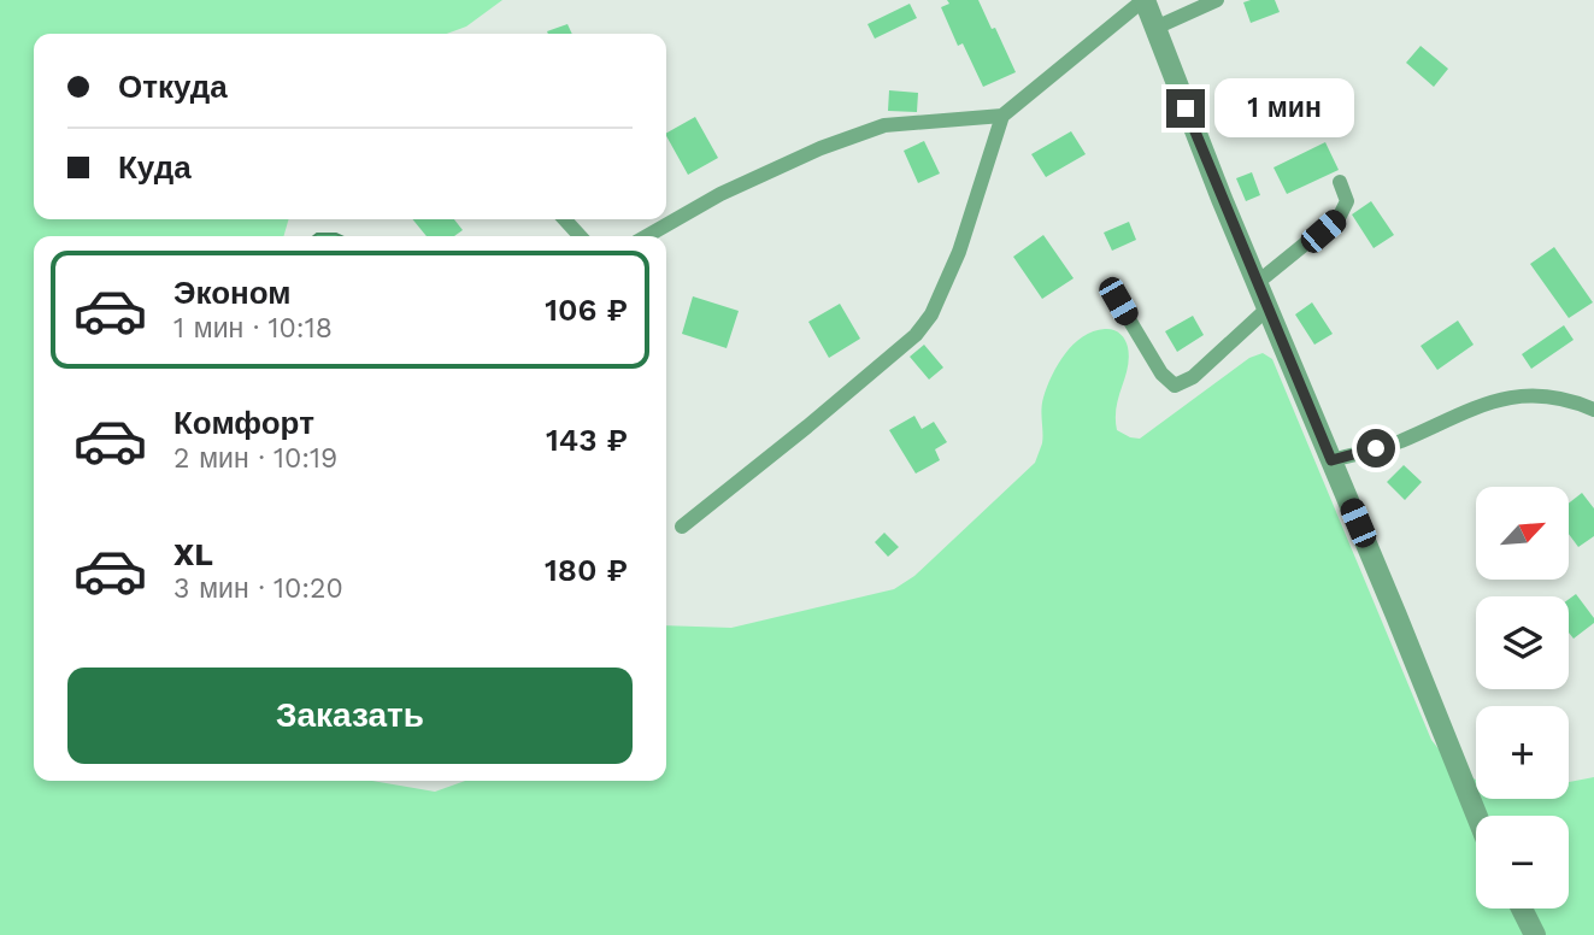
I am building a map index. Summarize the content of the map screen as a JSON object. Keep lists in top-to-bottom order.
{
  "north": "top right",
  "page": {
    "banner": ["Откуда", "Куда"],
    "bubble": "1 мин",
    "list": [
      {
        "name": "Эконом",
        "note": "1 мин · 10:18",
        "value": "106 ₽"
      },
      {
        "name": "Комфорт",
        "note": "2 мин · 10:19",
        "value": "143 ₽"
      },
      {
        "name": "XL",
        "note": "3 мин · 10:20",
        "value": "180 ₽"
      }
    ],
    "map_buttons": ["+", "−"],
    "buttons": "Заказать"
  }
}
